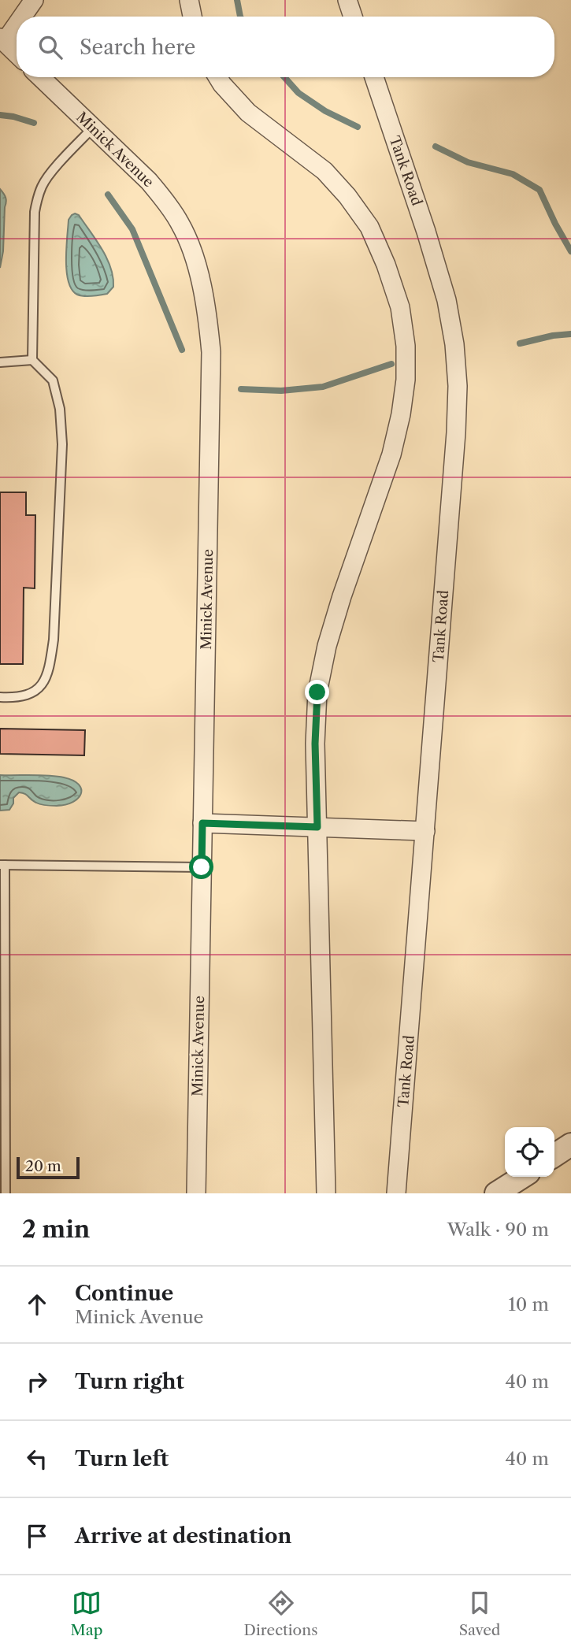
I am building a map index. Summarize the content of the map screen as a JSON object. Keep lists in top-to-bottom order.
{
  "streets": {
    "street": ["Minick Avenue", "Tank Road"]
  },
  "scale_bar": "20 m",
  "page": {
    "search": "Search here",
    "scale": "20 m",
    "heading": ["2 min", "Walk · 90 m"],
    "list": [
      ["Continue", "Minick Avenue", "10 m"],
      ["Turn right", "40 m"],
      ["Turn left", "40 m"],
      "Arrive at destination"
    ],
    "nav": ["Map", "Directions", "Saved"]
  }
}
